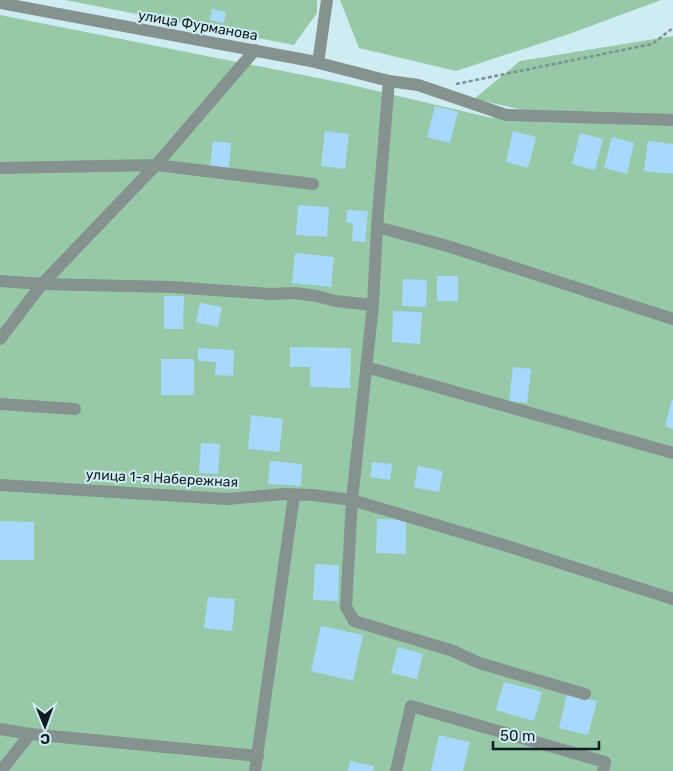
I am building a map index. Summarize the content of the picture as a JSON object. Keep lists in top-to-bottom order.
{
  "streets": {
    "street": ["улица Фурманова", "улица 1-я Набережная"]
  },
  "scale_bar": "50 m",
  "north": "bottom"
}
